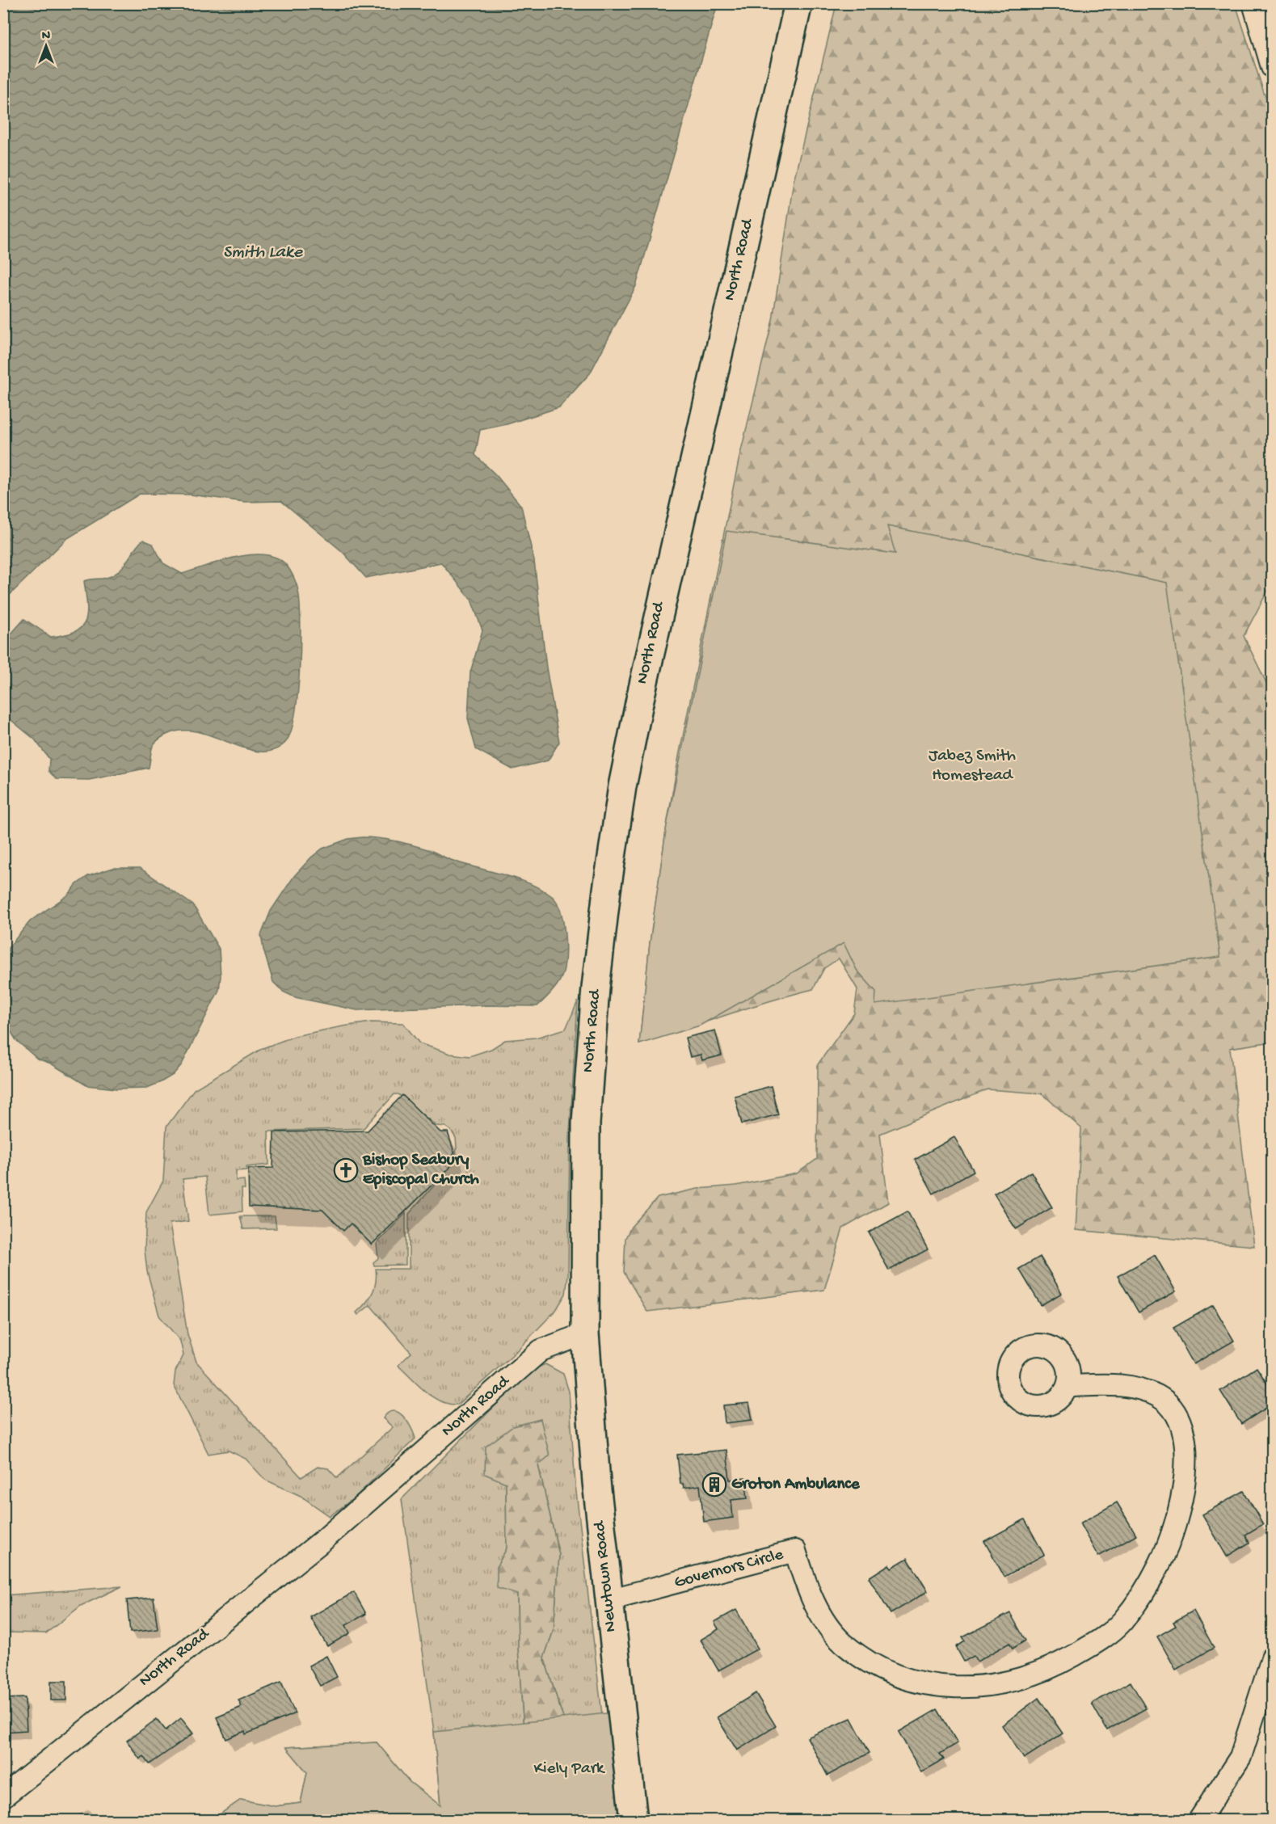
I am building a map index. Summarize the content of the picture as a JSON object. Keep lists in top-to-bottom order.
{
  "streets": {
    "main road": ["North Road", "Newtown Road"],
    "street": ["Governors Circle"]
  },
  "crossings": [
    ["North Road", "Newtown Road"],
    ["Governors Circle", "Newtown Road"]
  ],
  "water": ["Smith Lake"],
  "parks": ["Jabez Smith Homestead", "Kiely Park"],
  "places": {
    "church": ["Bishop Seabury Episcopal Church"],
    "building": ["Groton Ambulance"]
  },
  "north": "top"
}
